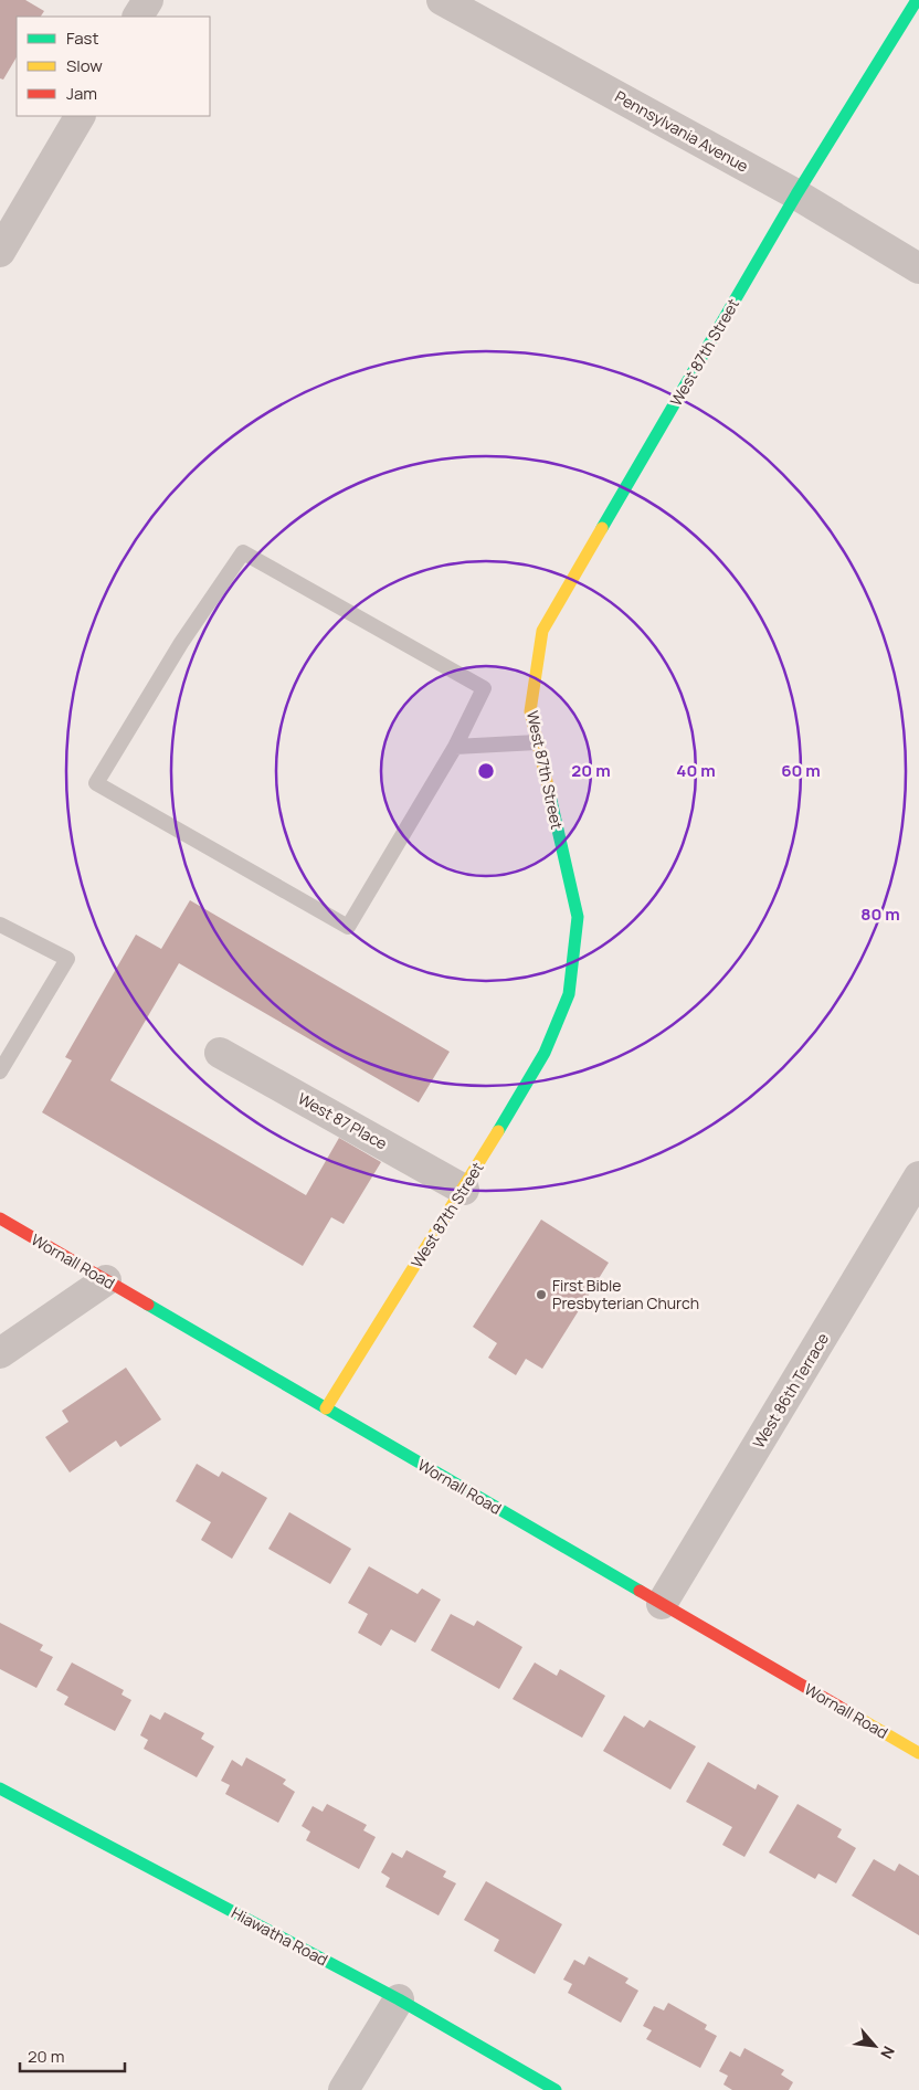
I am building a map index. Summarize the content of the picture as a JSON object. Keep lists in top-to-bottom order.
{
  "streets": {
    "street": [
      "Pennsylvania Avenue",
      "West 87th Street",
      "West 87 Place",
      "Wornall Road",
      "West 86th Terrace",
      "Hiawatha Road"
    ]
  },
  "crossings": [
    ["Pennsylvania Avenue", "West 87th Street"],
    ["West 87th Street", "West 87 Place"],
    ["West 87th Street", "Wornall Road"],
    ["Wornall Road", "West 86th Terrace"]
  ],
  "places": ["First Bible Presbyterian Church"],
  "legend": ["Fast", "Slow", "Jam"],
  "scale_bar": "20 m",
  "north": "bottom right",
  "rings": [
    "20 m",
    "40 m",
    "60 m",
    "80 m"
  ]
}
